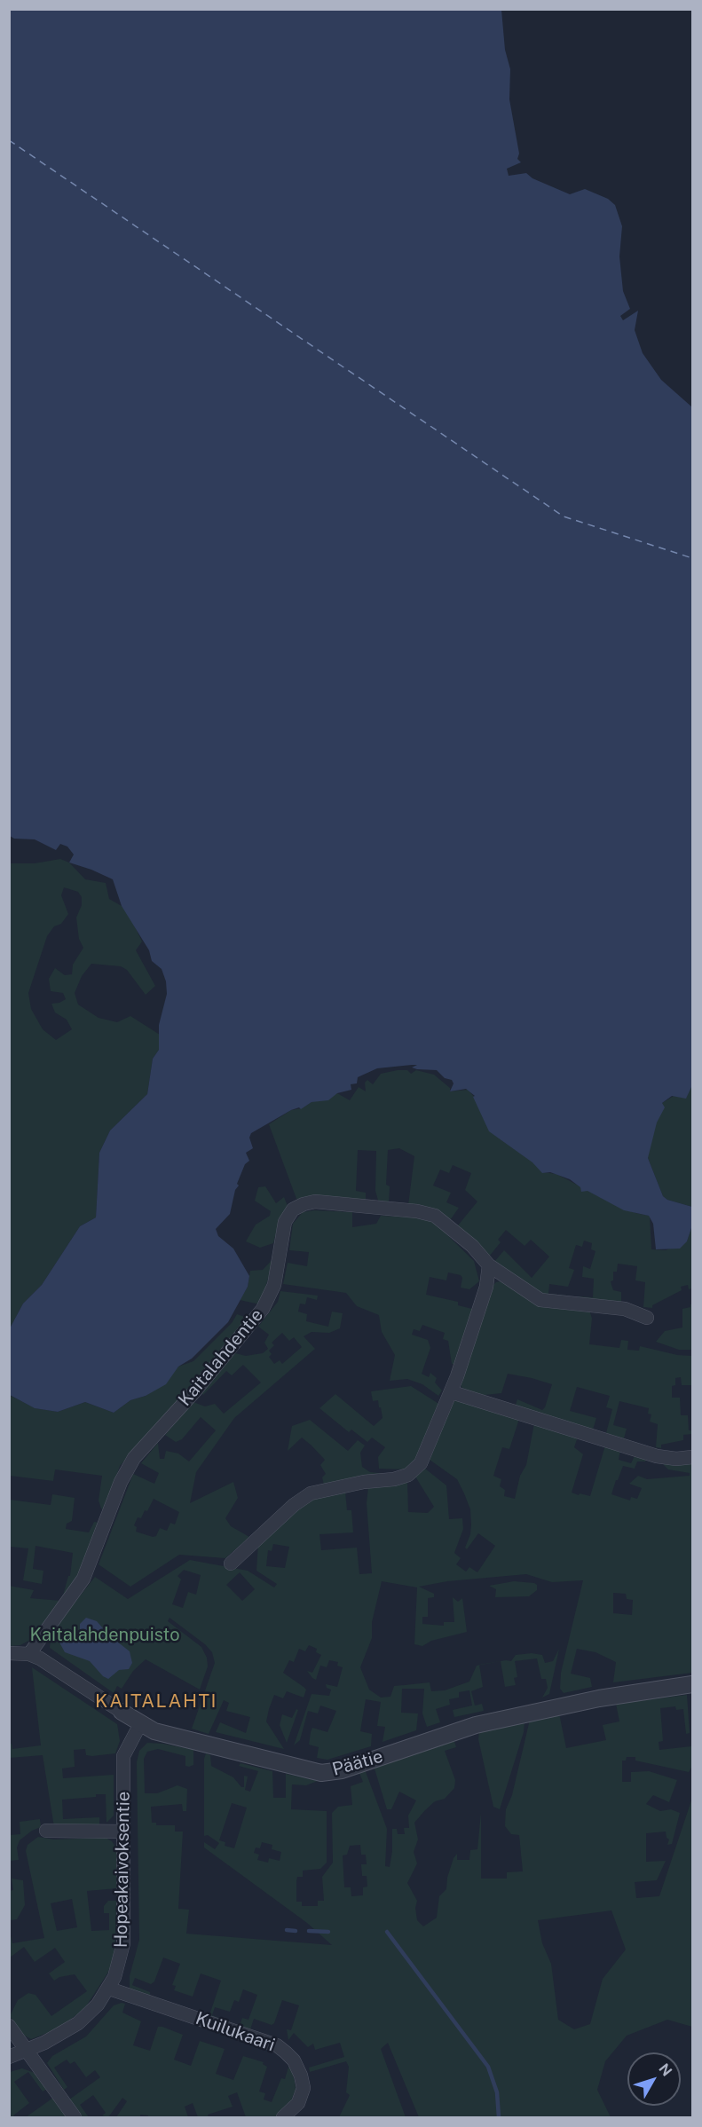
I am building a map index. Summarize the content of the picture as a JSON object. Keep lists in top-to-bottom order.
{
  "streets": {
    "street": [
      "Kaitalahdentie",
      "Päätie",
      "Hopeakaivoksentie",
      "Kuilukaari"
    ]
  },
  "crossings": [
    ["Kaitalahdentie", "Päätie"],
    ["Päätie", "Hopeakaivoksentie"],
    ["Hopeakaivoksentie", "Kuilukaari"]
  ],
  "districts": ["KAITALAHTI"],
  "parks": ["Kaitalahdenpuisto"],
  "north": "top right"
}
